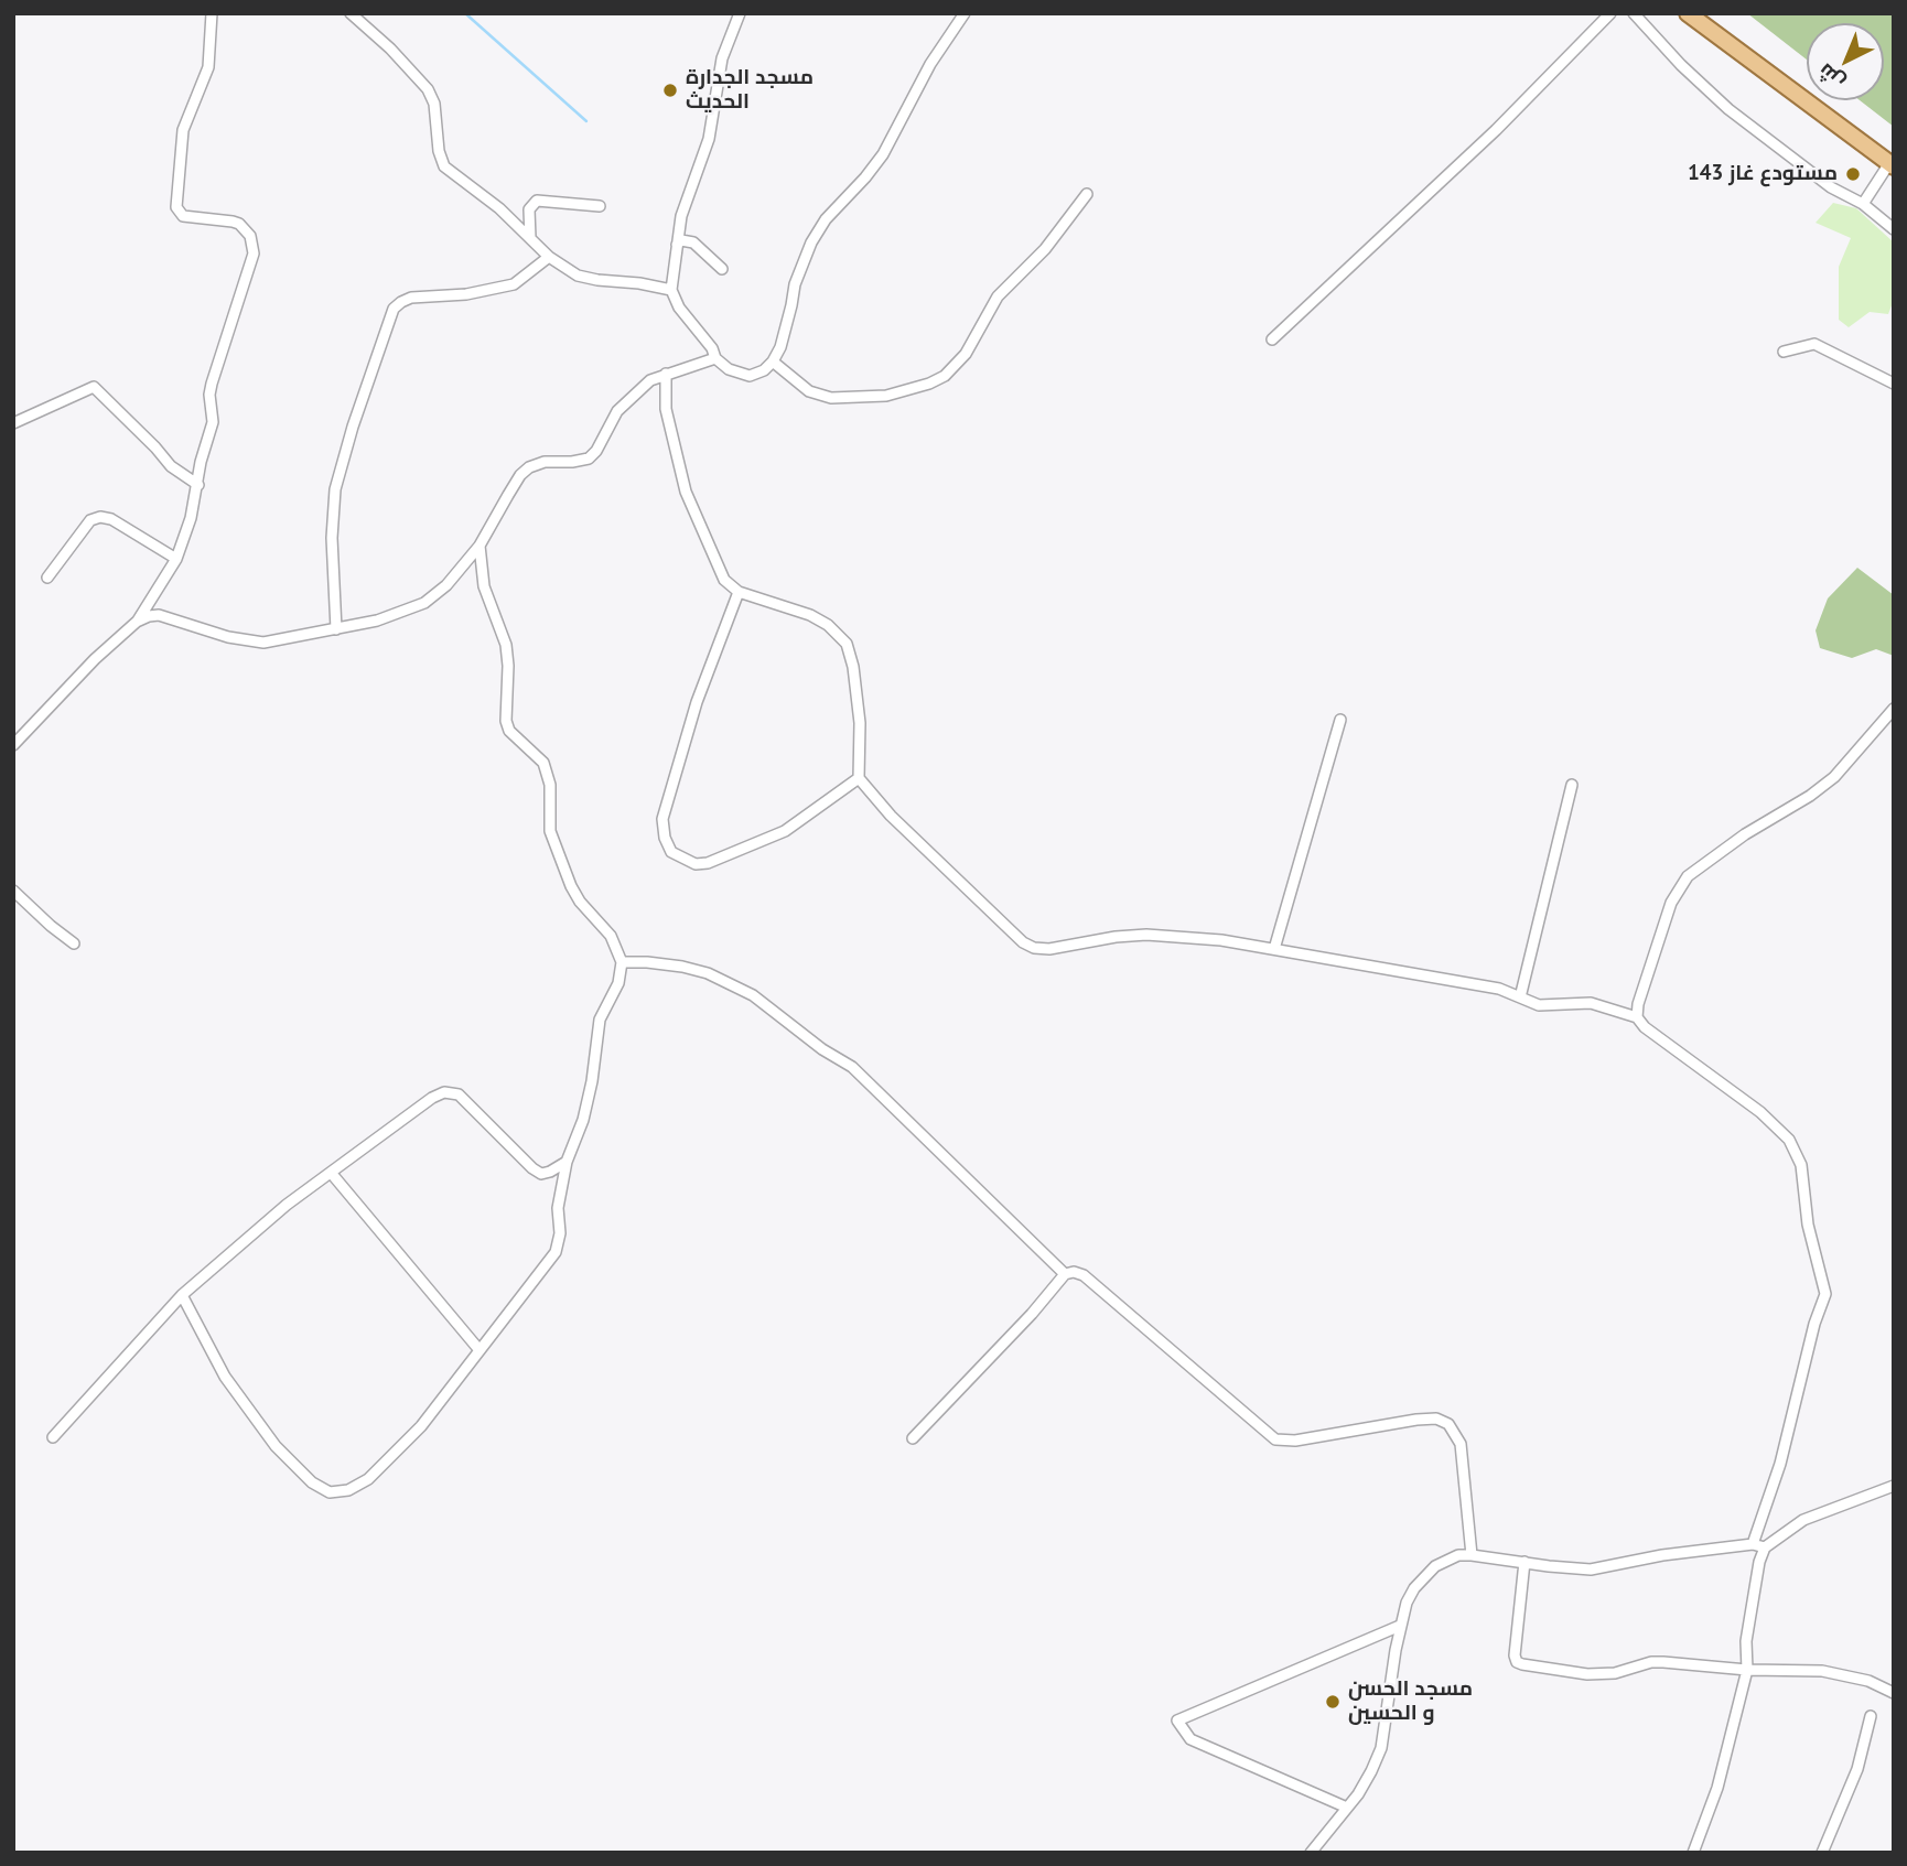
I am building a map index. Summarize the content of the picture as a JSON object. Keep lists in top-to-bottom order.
{
  "places": ["مسجد الجدارة الحديث", "مستودع غاز 143", "مسجد الحسن و الحسين"],
  "north": "bottom left"
}
